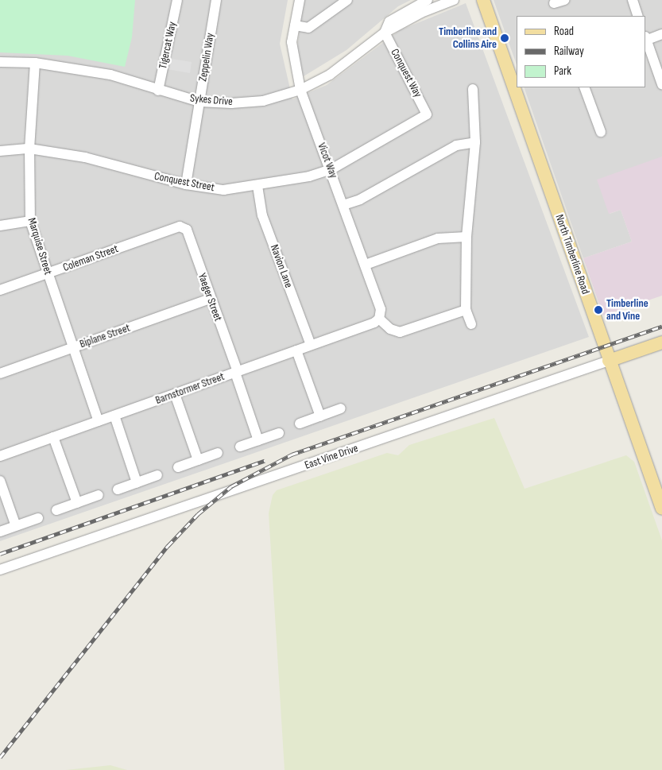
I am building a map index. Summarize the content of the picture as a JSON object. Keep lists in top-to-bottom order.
{
  "streets": {
    "main road": ["North Timberline Road", "East Vine Drive"],
    "street": [
      "Tigercat Way",
      "Zeppelin Way",
      "Conquest Way",
      "Sykes Drive",
      "Vicot Way",
      "Conquest Street",
      "Marquise Street",
      "Coleman Street",
      "Navion Lane",
      "Yaeger Street",
      "Biplane Street",
      "Barnstormer Street"
    ]
  },
  "crossings": [
    ["Tigercat Way", "Sykes Drive"],
    ["Zeppelin Way", "Sykes Drive"],
    ["Zeppelin Way", "Conquest Street"],
    ["Conquest Way", "Sykes Drive"],
    ["Conquest Way", "Conquest Street"],
    ["Sykes Drive", "Vicot Way"],
    ["Sykes Drive", "Marquise Street"],
    ["Vicot Way", "Conquest Street"],
    ["Vicot Way", "Barnstormer Street"],
    ["Conquest Street", "Marquise Street"],
    ["Conquest Street", "Navion Lane"],
    ["Marquise Street", "Coleman Street"],
    ["Marquise Street", "Biplane Street"],
    ["Marquise Street", "Barnstormer Street"],
    ["North Timberline Road", "East Vine Drive"],
    ["Coleman Street", "Yaeger Street"],
    ["Navion Lane", "Barnstormer Street"],
    ["Yaeger Street", "Biplane Street"],
    ["Yaeger Street", "Barnstormer Street"]
  ],
  "places": ["Timberline and Collins Aire", "Timberline and Vine"],
  "legend": ["Road", "Railway", "Park"]
}
